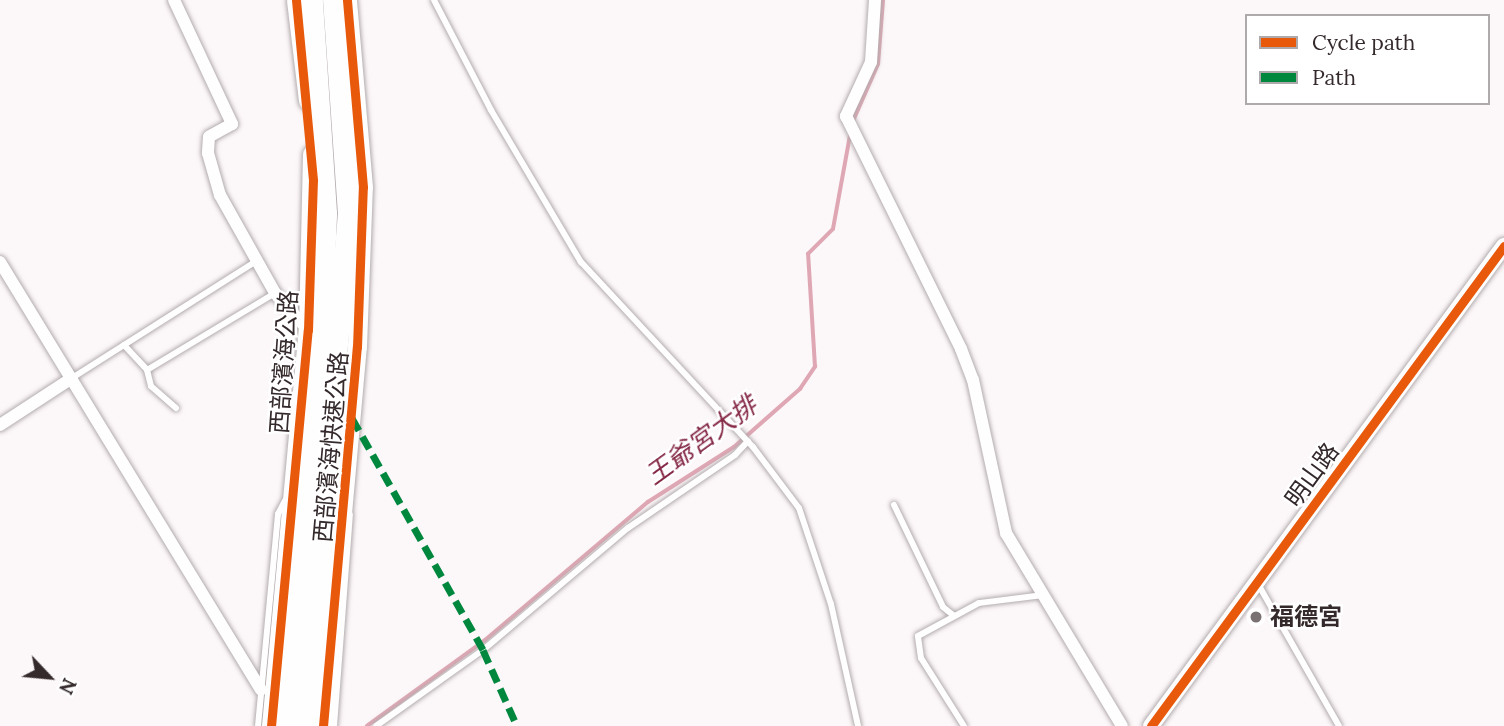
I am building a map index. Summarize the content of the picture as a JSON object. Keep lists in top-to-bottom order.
{
  "streets": {
    "highway": ["西部濱海快速公路"],
    "main road": ["西部濱海公路"],
    "street": ["明山路"]
  },
  "water": ["王爺宮大排"],
  "places": ["福德宮"],
  "legend": ["Cycle path", "Path"],
  "north": "bottom right"
}
